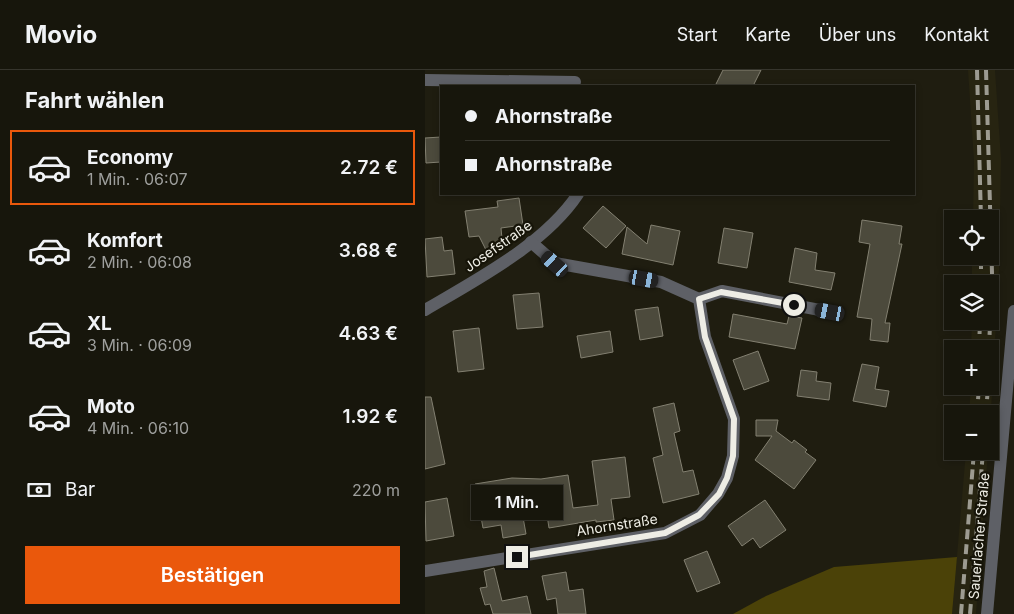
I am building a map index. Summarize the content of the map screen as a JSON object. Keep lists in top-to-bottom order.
{
  "streets": {
    "street": ["Josefstraße", "Ahornstraße", "Sauerlacher Straße"]
  },
  "page": {
    "header": "Movio",
    "nav": [
      "Start",
      "Karte",
      "Über uns",
      "Kontakt"
    ],
    "heading": "Fahrt wählen",
    "banner": ["Ahornstraße", "Ahornstraße"],
    "list": [
      {
        "name": "Economy",
        "note": "1 Min. · 06:07",
        "value": "2.72 €"
      },
      {
        "name": "Komfort",
        "note": "2 Min. · 06:08",
        "value": "3.68 €"
      },
      {
        "name": "XL",
        "note": "3 Min. · 06:09",
        "value": "4.63 €"
      },
      {
        "name": "Moto",
        "note": "4 Min. · 06:10",
        "value": "1.92 €"
      }
    ],
    "map_buttons": ["+", "−"],
    "pay": ["Bar", "220 m"],
    "bubble": "1 Min.",
    "buttons": "Bestätigen"
  }
}
